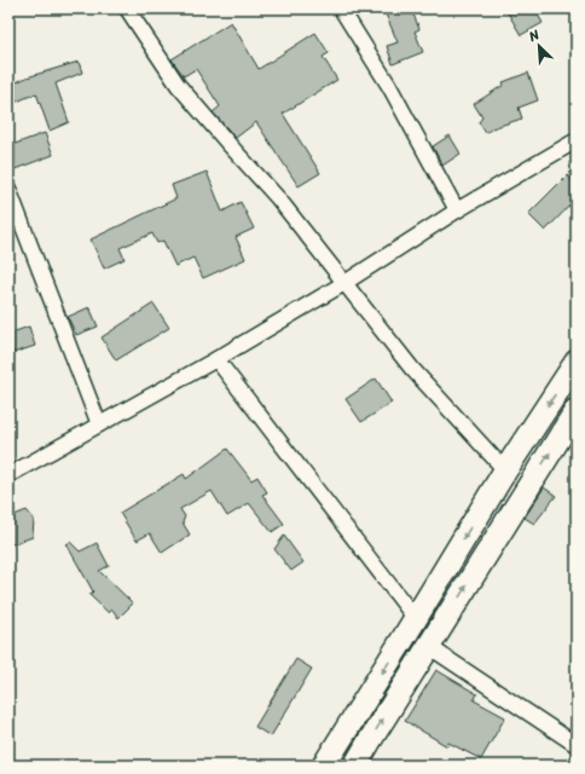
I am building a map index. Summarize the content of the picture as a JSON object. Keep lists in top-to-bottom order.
{
  "north": "top left"
}
